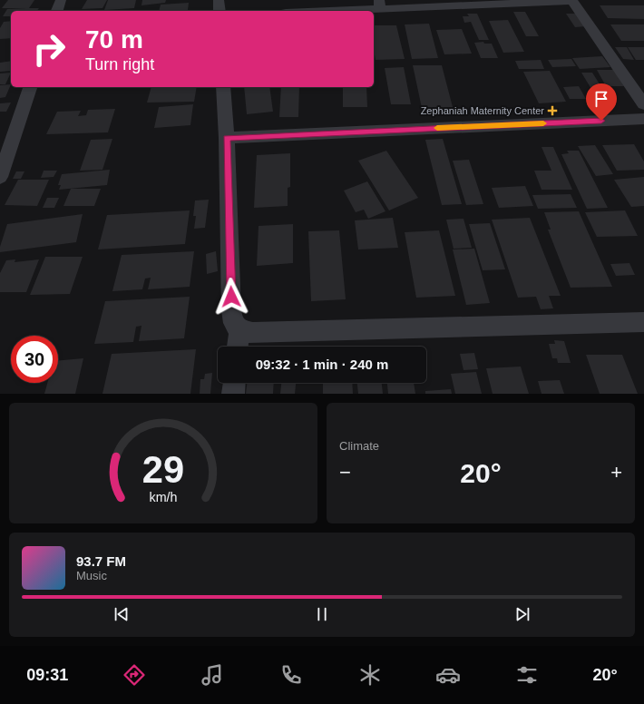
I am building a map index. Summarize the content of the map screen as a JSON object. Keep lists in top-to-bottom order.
{
  "places": {
    "health": ["Zephaniah Maternity Center"]
  },
  "page": {
    "turn": ["70 m", "Turn right"],
    "limit": "30",
    "trip": "09:32 · 1 min · 240 m",
    "tile": "Climate",
    "heat": ["−", "20°", "+"],
    "song": ["93.7 FM", "Music"],
    "tabs": ["09:31", "20°"],
    "gauge": ["29", "km/h"]
  }
}
